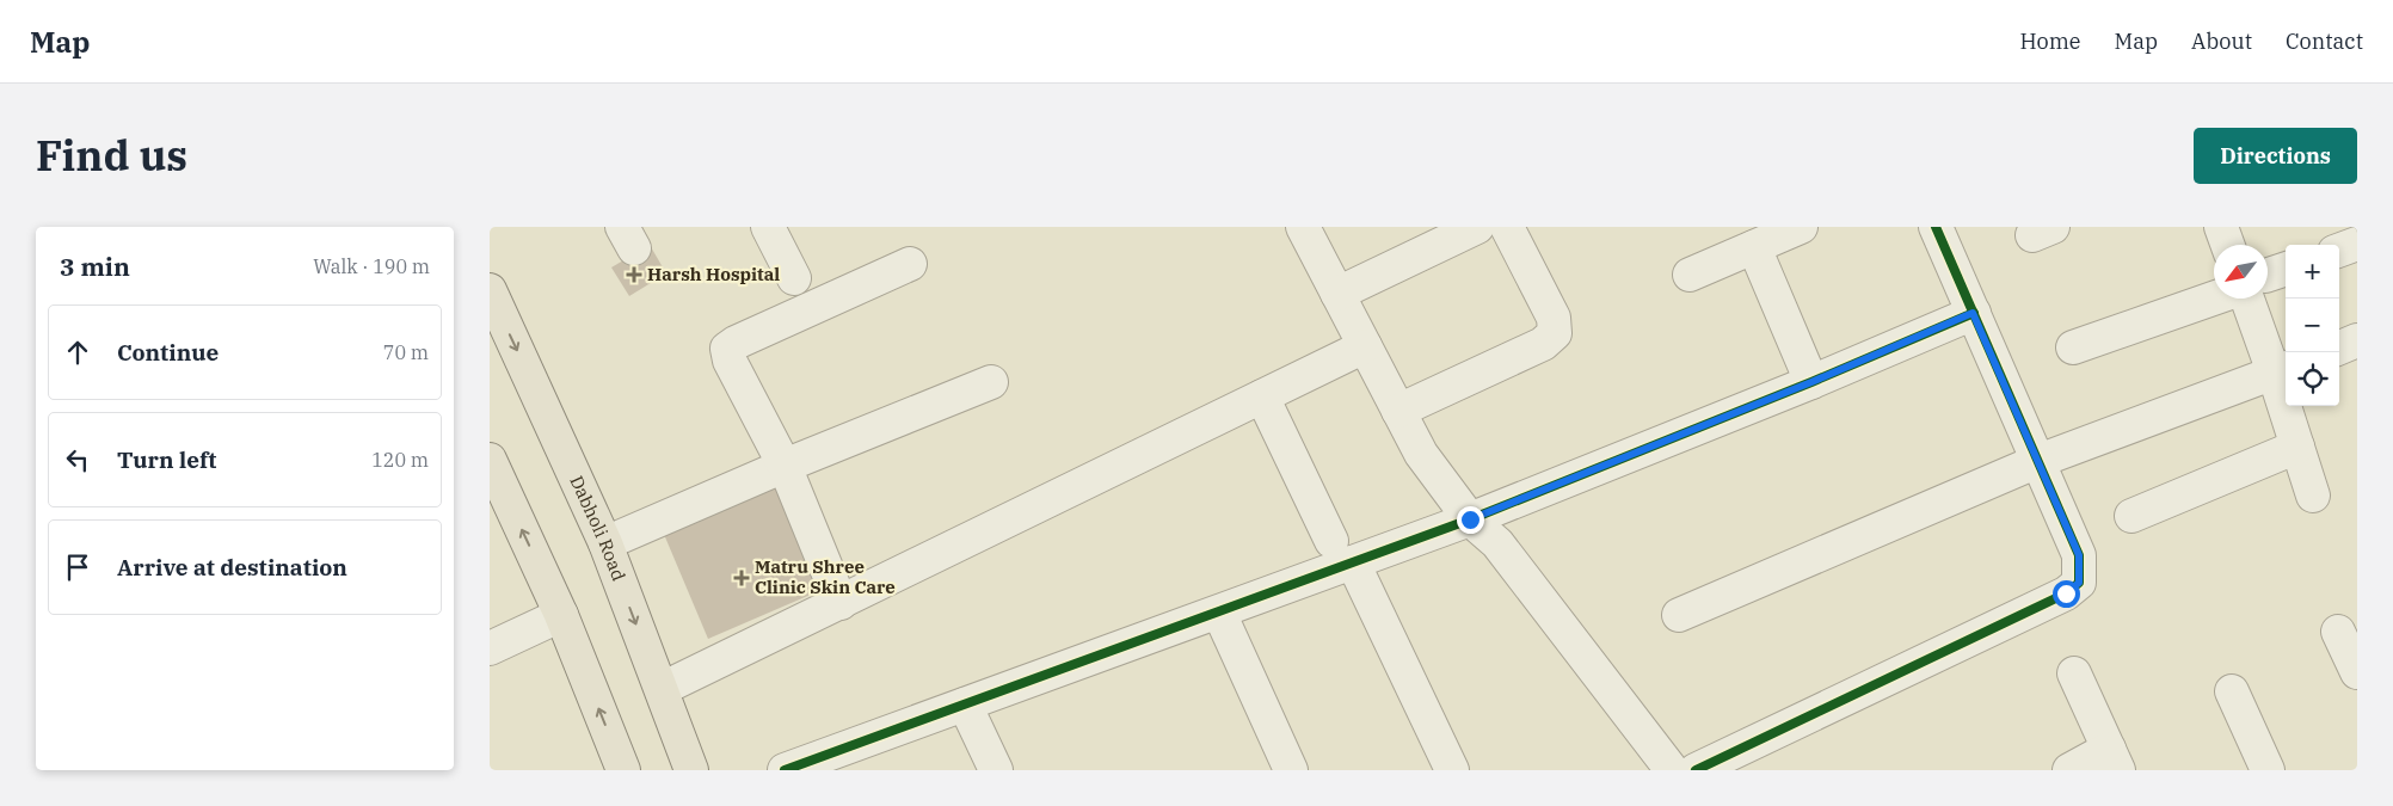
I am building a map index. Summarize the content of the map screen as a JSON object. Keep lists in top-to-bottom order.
{
  "streets": {
    "main road": ["Dabholi Road"]
  },
  "places": {
    "health": ["Harsh Hospital", "Matru Shree Clinic Skin Care"]
  },
  "north": "bottom left",
  "page": {
    "header": "Map",
    "nav": [
      "Home",
      "Map",
      "About",
      "Contact"
    ],
    "title": "Find us",
    "buttons": "Directions",
    "heading": ["3 min", "Walk · 190 m"],
    "map_buttons": ["+", "−"],
    "list": [
      ["Continue", "70 m"],
      ["Turn left", "120 m"],
      "Arrive at destination"
    ]
  }
}
